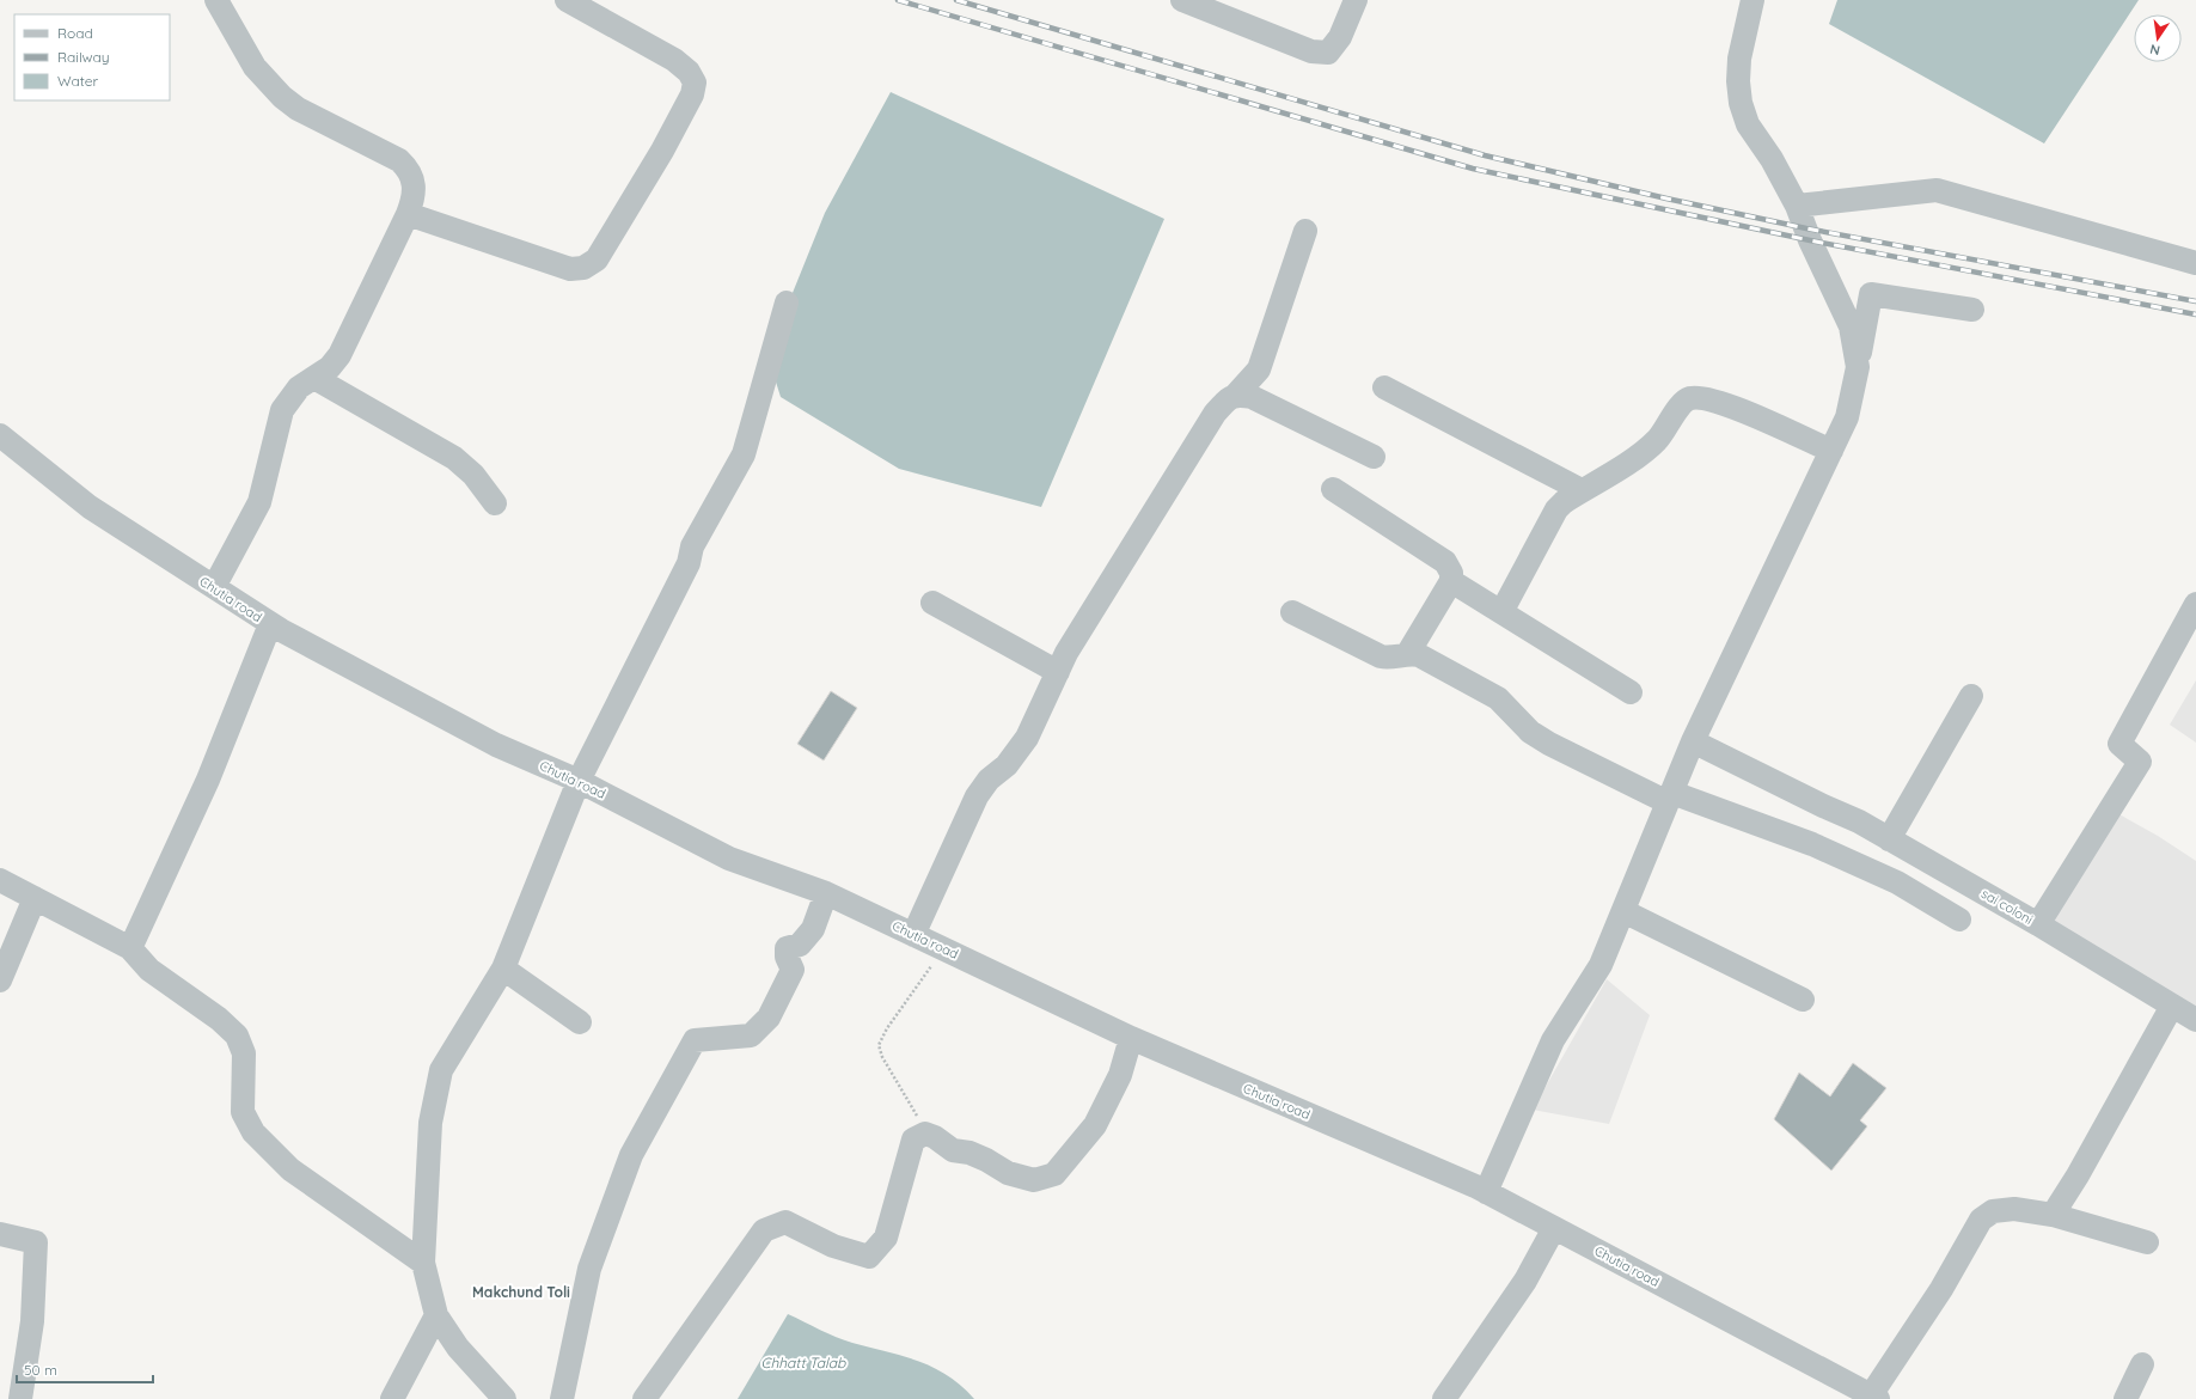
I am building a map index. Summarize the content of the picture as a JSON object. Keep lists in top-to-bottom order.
{
  "streets": {
    "street": ["Chutia road", "sai coloni"]
  },
  "districts": ["Makchund Toli"],
  "water": ["Chhatt Talab"],
  "legend": ["Road", "Railway", "Water"],
  "scale_bar": "50 m",
  "north": "bottom"
}
